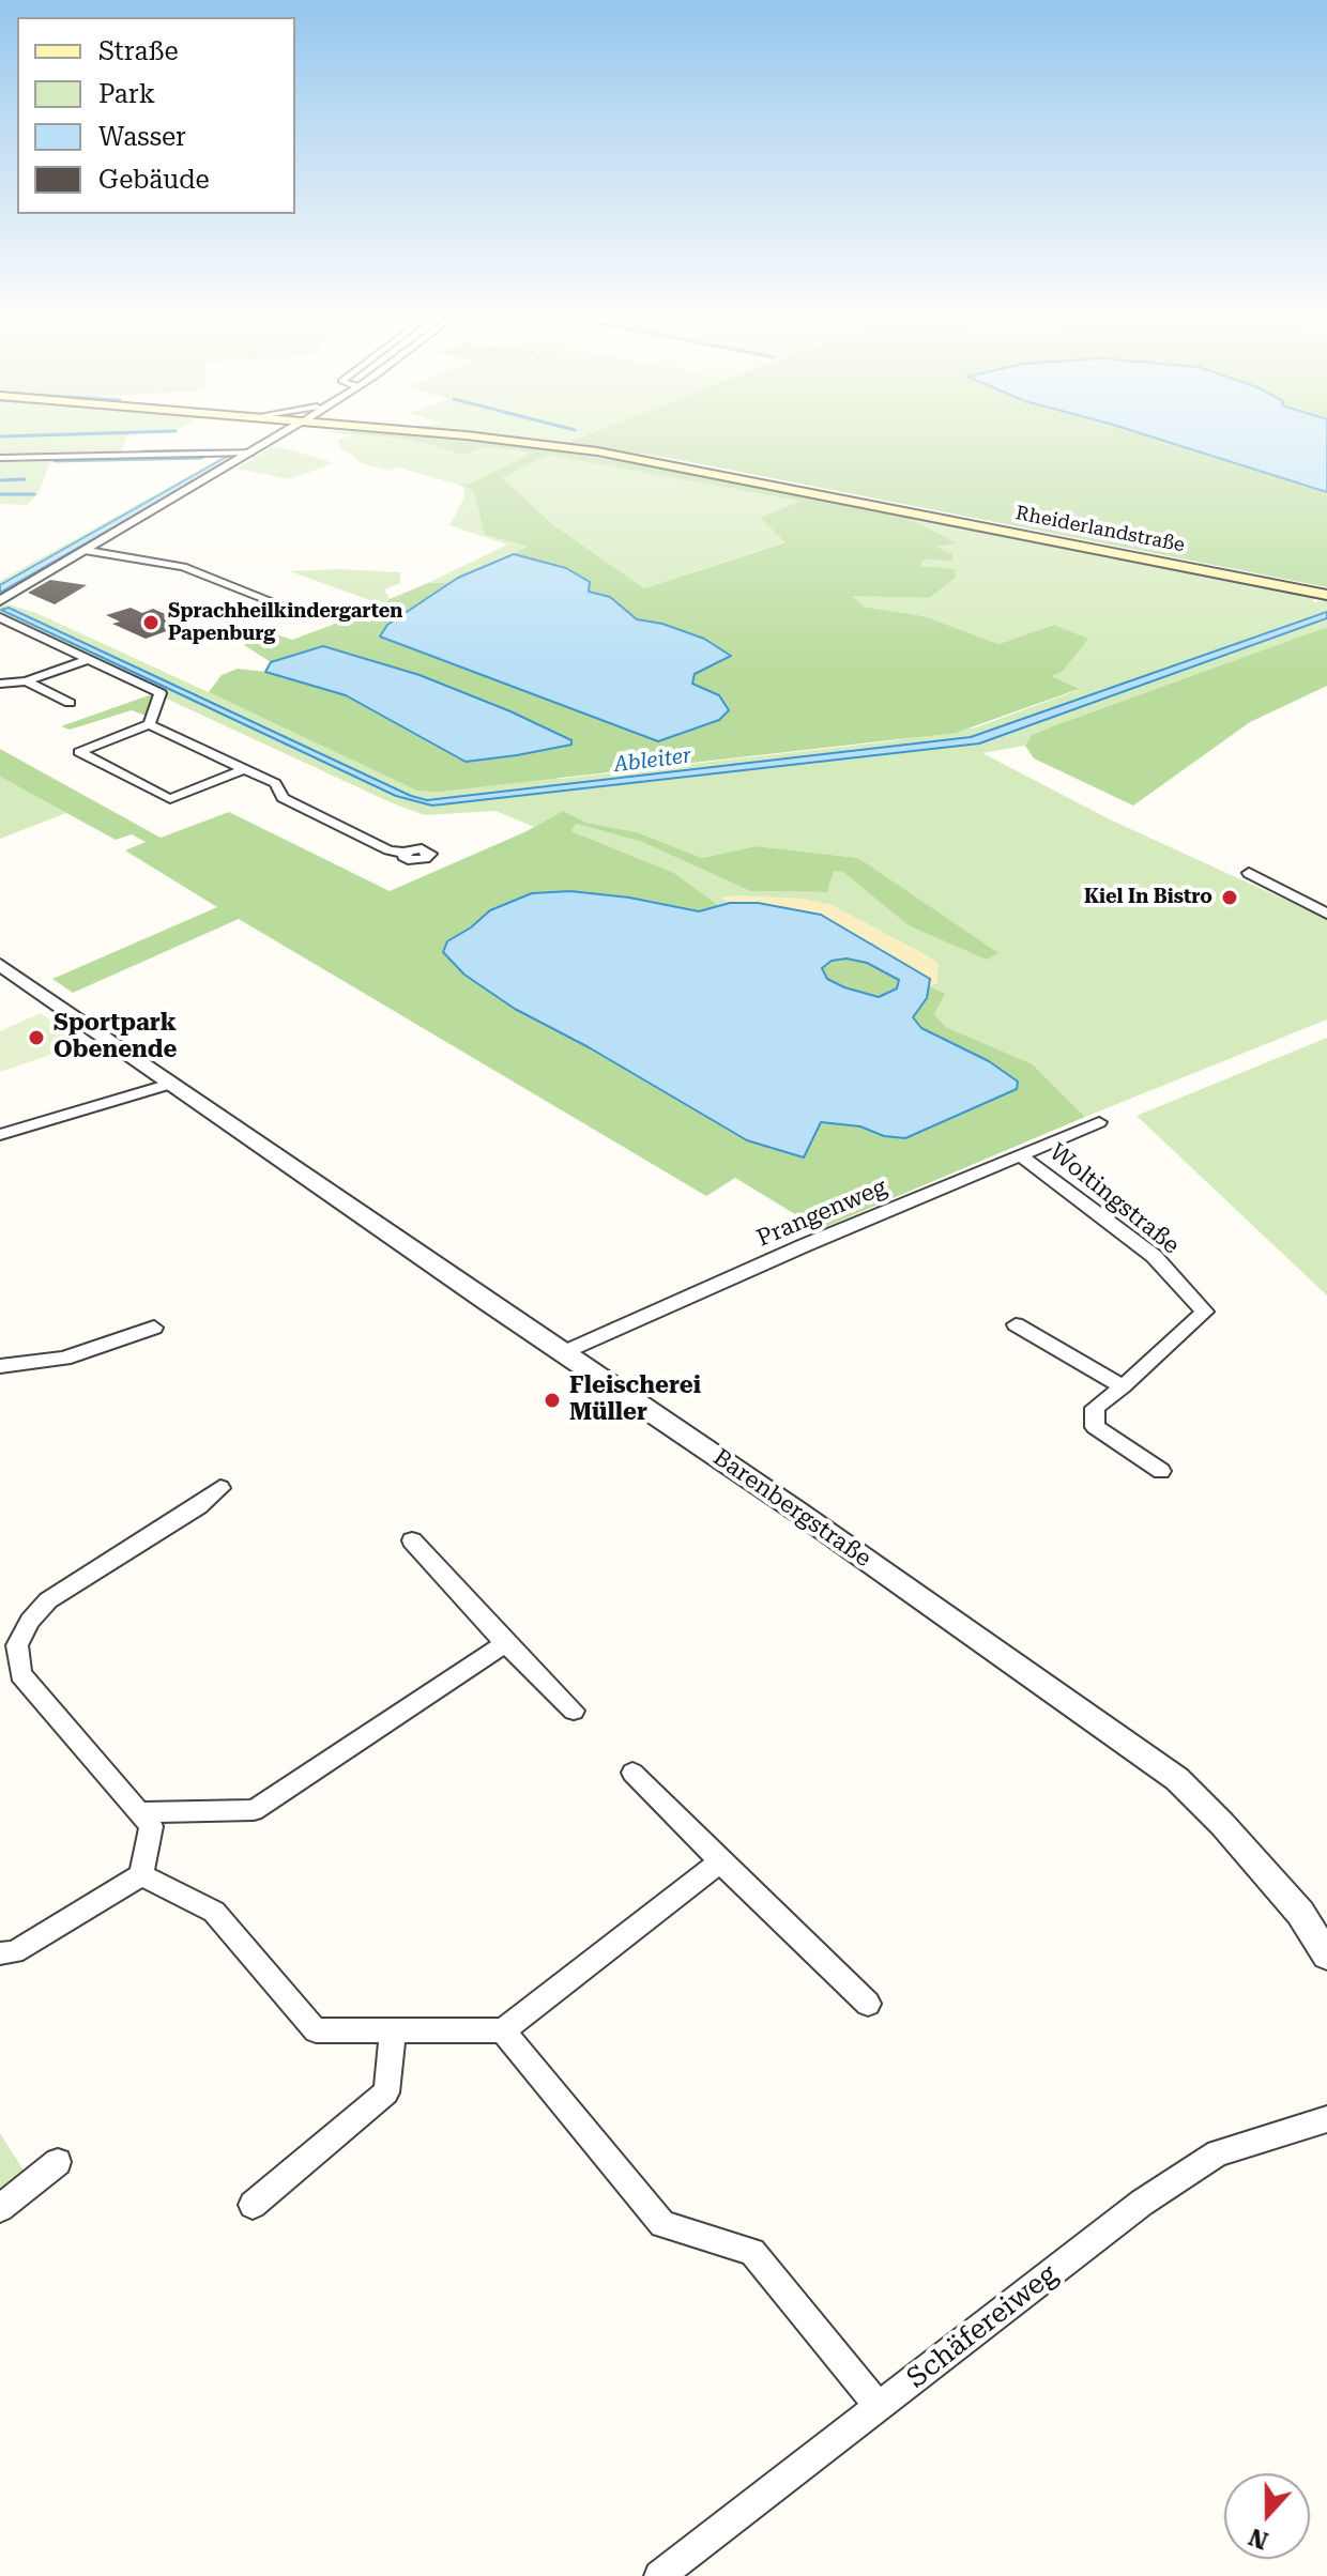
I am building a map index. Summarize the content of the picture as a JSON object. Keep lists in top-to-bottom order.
{
  "streets": {
    "main road": ["Rheiderlandstraße"],
    "street": [
      "Woltingstraße",
      "Prangenweg",
      "Barenbergstraße",
      "Schäfereiweg"
    ]
  },
  "crossings": [
    ["Woltingstraße", "Prangenweg"],
    ["Prangenweg", "Barenbergstraße"]
  ],
  "water": ["Ableiter"],
  "places": [
    "Sprachheilkindergarten Papenburg",
    "Kiel In Bistro",
    "Sportpark Obenende",
    "Fleischerei Müller"
  ],
  "legend": [
    "Straße",
    "Park",
    "Wasser",
    "Gebäude"
  ],
  "north": "bottom"
}
